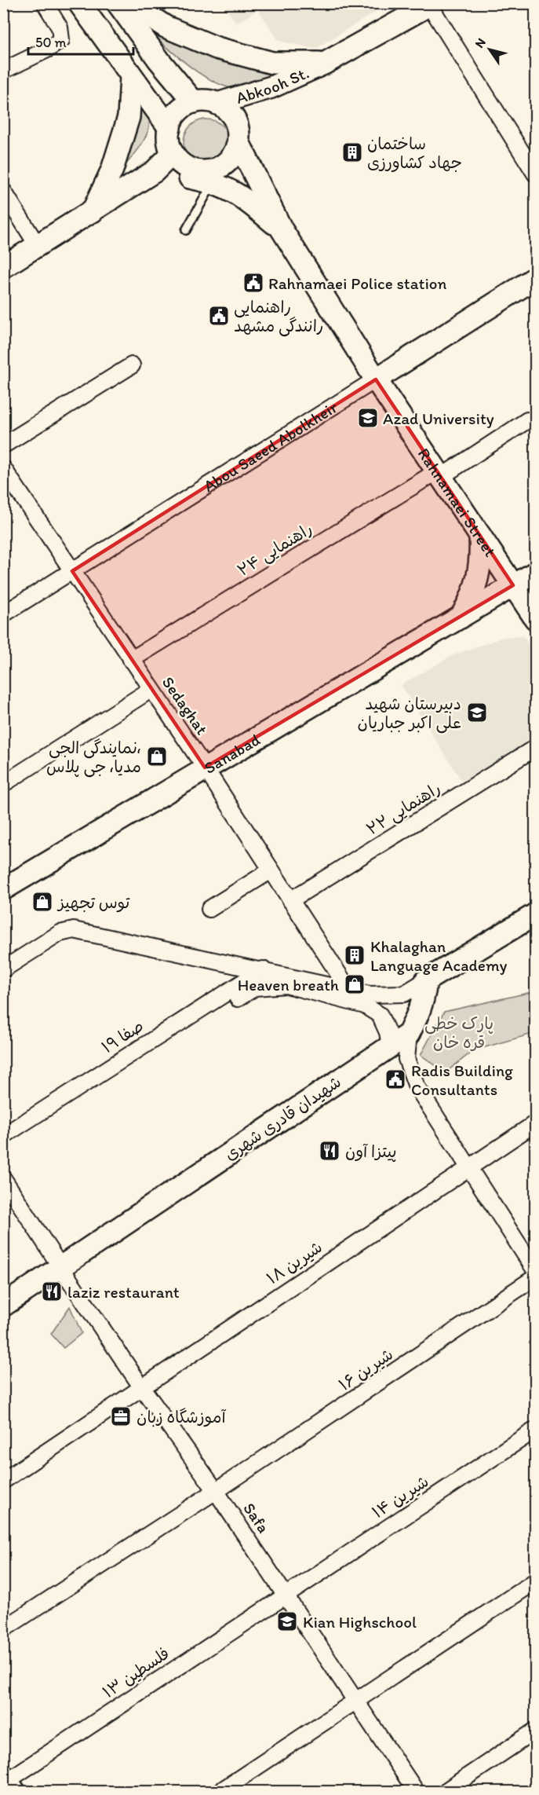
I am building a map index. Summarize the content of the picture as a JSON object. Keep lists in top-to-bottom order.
{
  "streets": {
    "main road": [
      "Abkooh St.",
      "Abou Saeed Abolkheir",
      "Rahnamaei Street",
      "Sanabad",
      "شهیدان قادری شهری"
    ],
    "street": [
      "راهنمایی ۲۴",
      "Sedaghat",
      "راهنمایی ۲۲",
      "صفا ۱۹",
      "شیرین ۱۸",
      "شیرین ۱۶",
      "شیرین ۱۴",
      "Safa",
      "فلسطین ۱۳"
    ]
  },
  "crossings": [
    ["Abkooh St.", "Rahnamaei Street"],
    ["Abou Saeed Abolkheir", "Rahnamaei Street"],
    ["Abou Saeed Abolkheir", "Sedaghat"],
    ["Rahnamaei Street", "راهنمایی ۲۴"],
    ["Rahnamaei Street", "Sanabad"],
    ["راهنمایی ۲۴", "Sedaghat"],
    ["Sedaghat", "Sanabad"],
    ["Sedaghat", "راهنمایی ۲۲"],
    ["شهیدان قادری شهری", "Safa"],
    ["شیرین ۱۸", "Safa"],
    ["شیرین ۱۶", "Safa"],
    ["شیرین ۱۴", "Safa"],
    ["شیرین ۱۴", "فلسطین ۱۳"],
    ["Safa", "فلسطین ۱۳"]
  ],
  "parks": ["پارک خطی قره خان"],
  "places": {
    "building": ["ساختمان جهاد کشاورزی", "Khalaghan Language Academy"],
    "public building": ["Rahnamaei Police station", "راهنمایی رانندگی مشهد", "Radis Building Consultants"],
    "school or university": ["Azad University", "دبیرستان شهید علی اکبر جباریان", "Kian Highschool"],
    "shop": ["نمایندگی الجی، مدیا، جی پلاس", "توس تجهیز", "Heaven breath"],
    "restaurant": ["پیتزا آون", "laziz restaurant"],
    "office": ["آموزشگاه زبان"]
  },
  "scale_bar": "50 m",
  "north": "top left"
}
